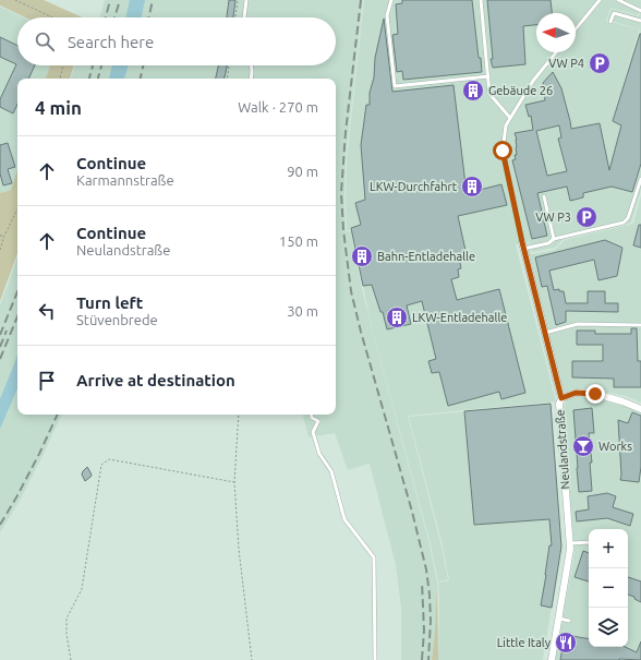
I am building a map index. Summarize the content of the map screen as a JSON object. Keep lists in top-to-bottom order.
{
  "streets": {
    "street": ["Neulandstraße"]
  },
  "places": {
    "parking": ["VW P4", "VW P3"],
    "building": [
      "Gebäude 26",
      "LKW-Durchfahrt",
      "Bahn-Entladehalle",
      "LKW-Entladehalle"
    ],
    "bar": ["Works"],
    "restaurant": ["Little Italy"]
  },
  "north": "left",
  "page": {
    "search": "Search here",
    "heading": ["4 min", "Walk · 270 m"],
    "list": [
      ["Continue", "Karmannstraße", "90 m"],
      ["Continue", "Neulandstraße", "150 m"],
      ["Turn left", "Stüvenbrede", "30 m"],
      "Arrive at destination"
    ],
    "map_buttons": ["+", "−"]
  }
}
